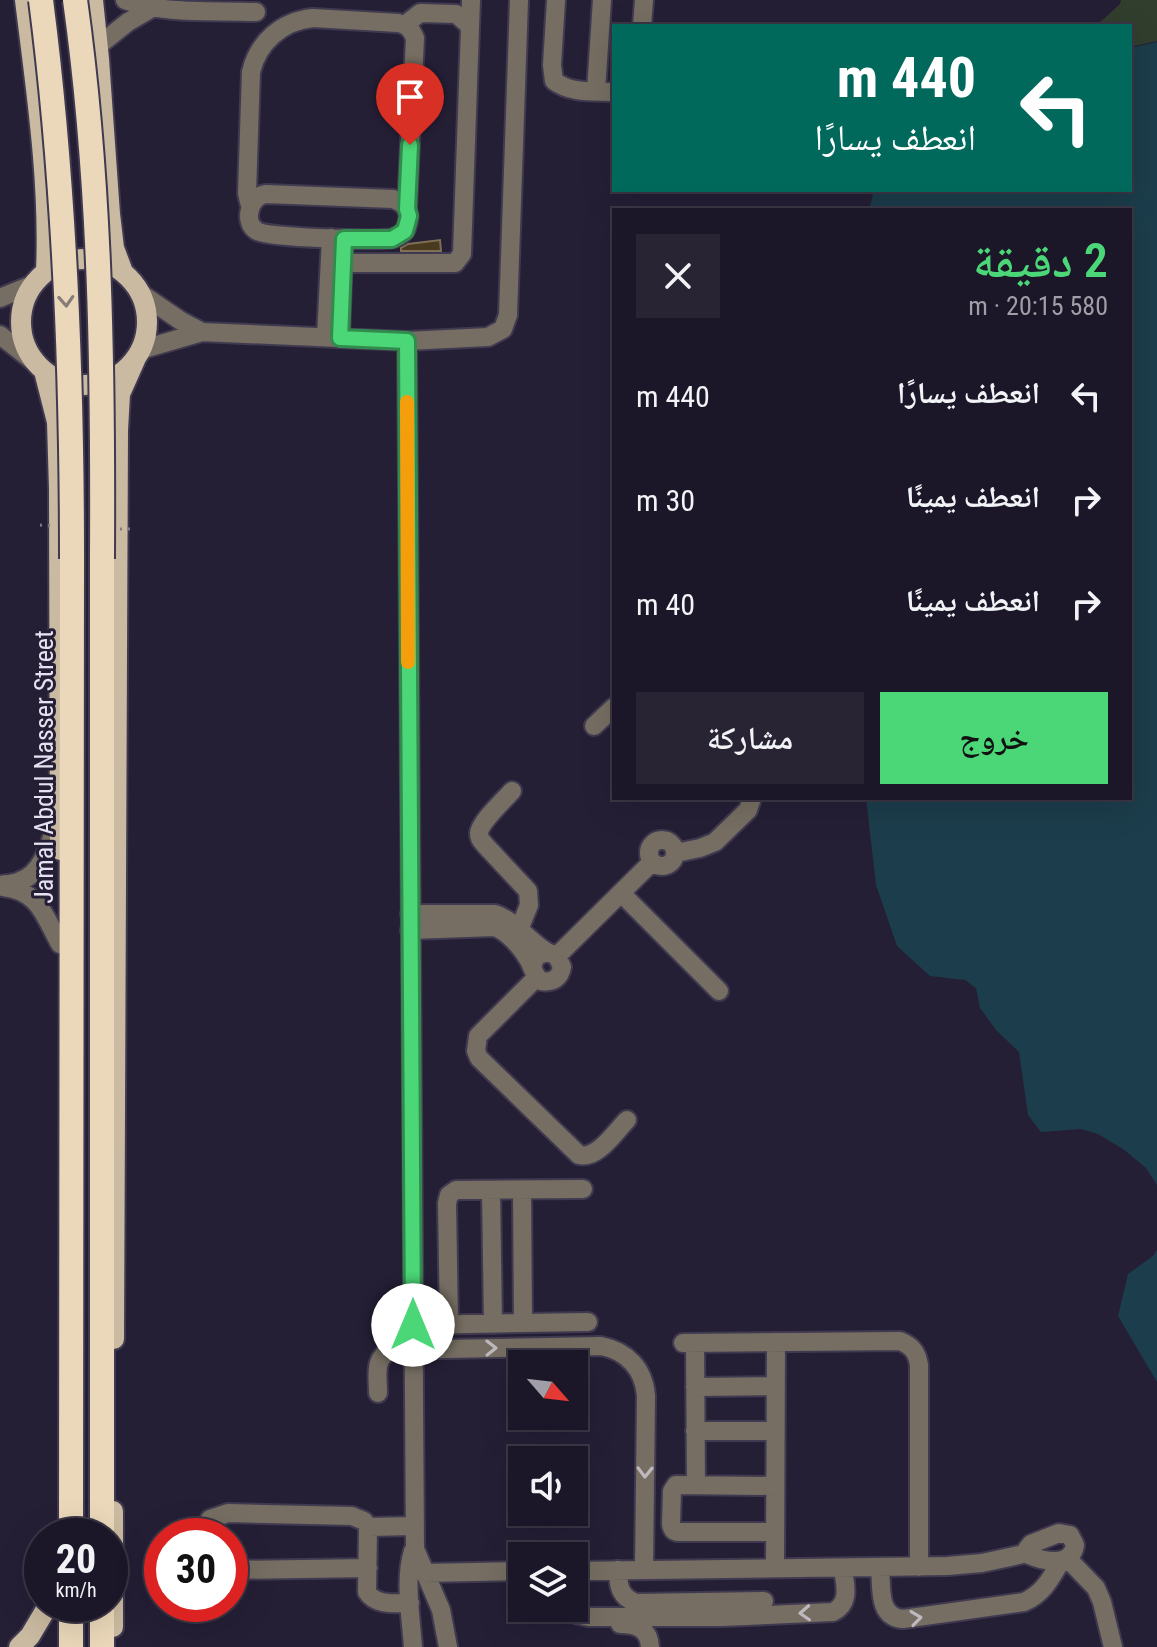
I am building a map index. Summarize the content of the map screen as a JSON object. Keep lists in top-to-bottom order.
{
  "streets": {
    "highway": ["Jamal Abdul Nasser Street"]
  },
  "north": "bottom right",
  "page": {
    "turn": ["440 m", "انعطف يسارًا"],
    "heading": ["2 دقيقة", "580 m · 20:15"],
    "list": [
      {
        "name": "انعطف يسارًا",
        "value": "440 m"
      },
      {
        "name": "انعطف يمينًا",
        "value": "30 m"
      },
      {
        "name": "انعطف يمينًا",
        "value": "40 m"
      }
    ],
    "buttons": ["خروج", "مشاركة"],
    "speed": "20 km/h",
    "limit": "30"
  }
}
